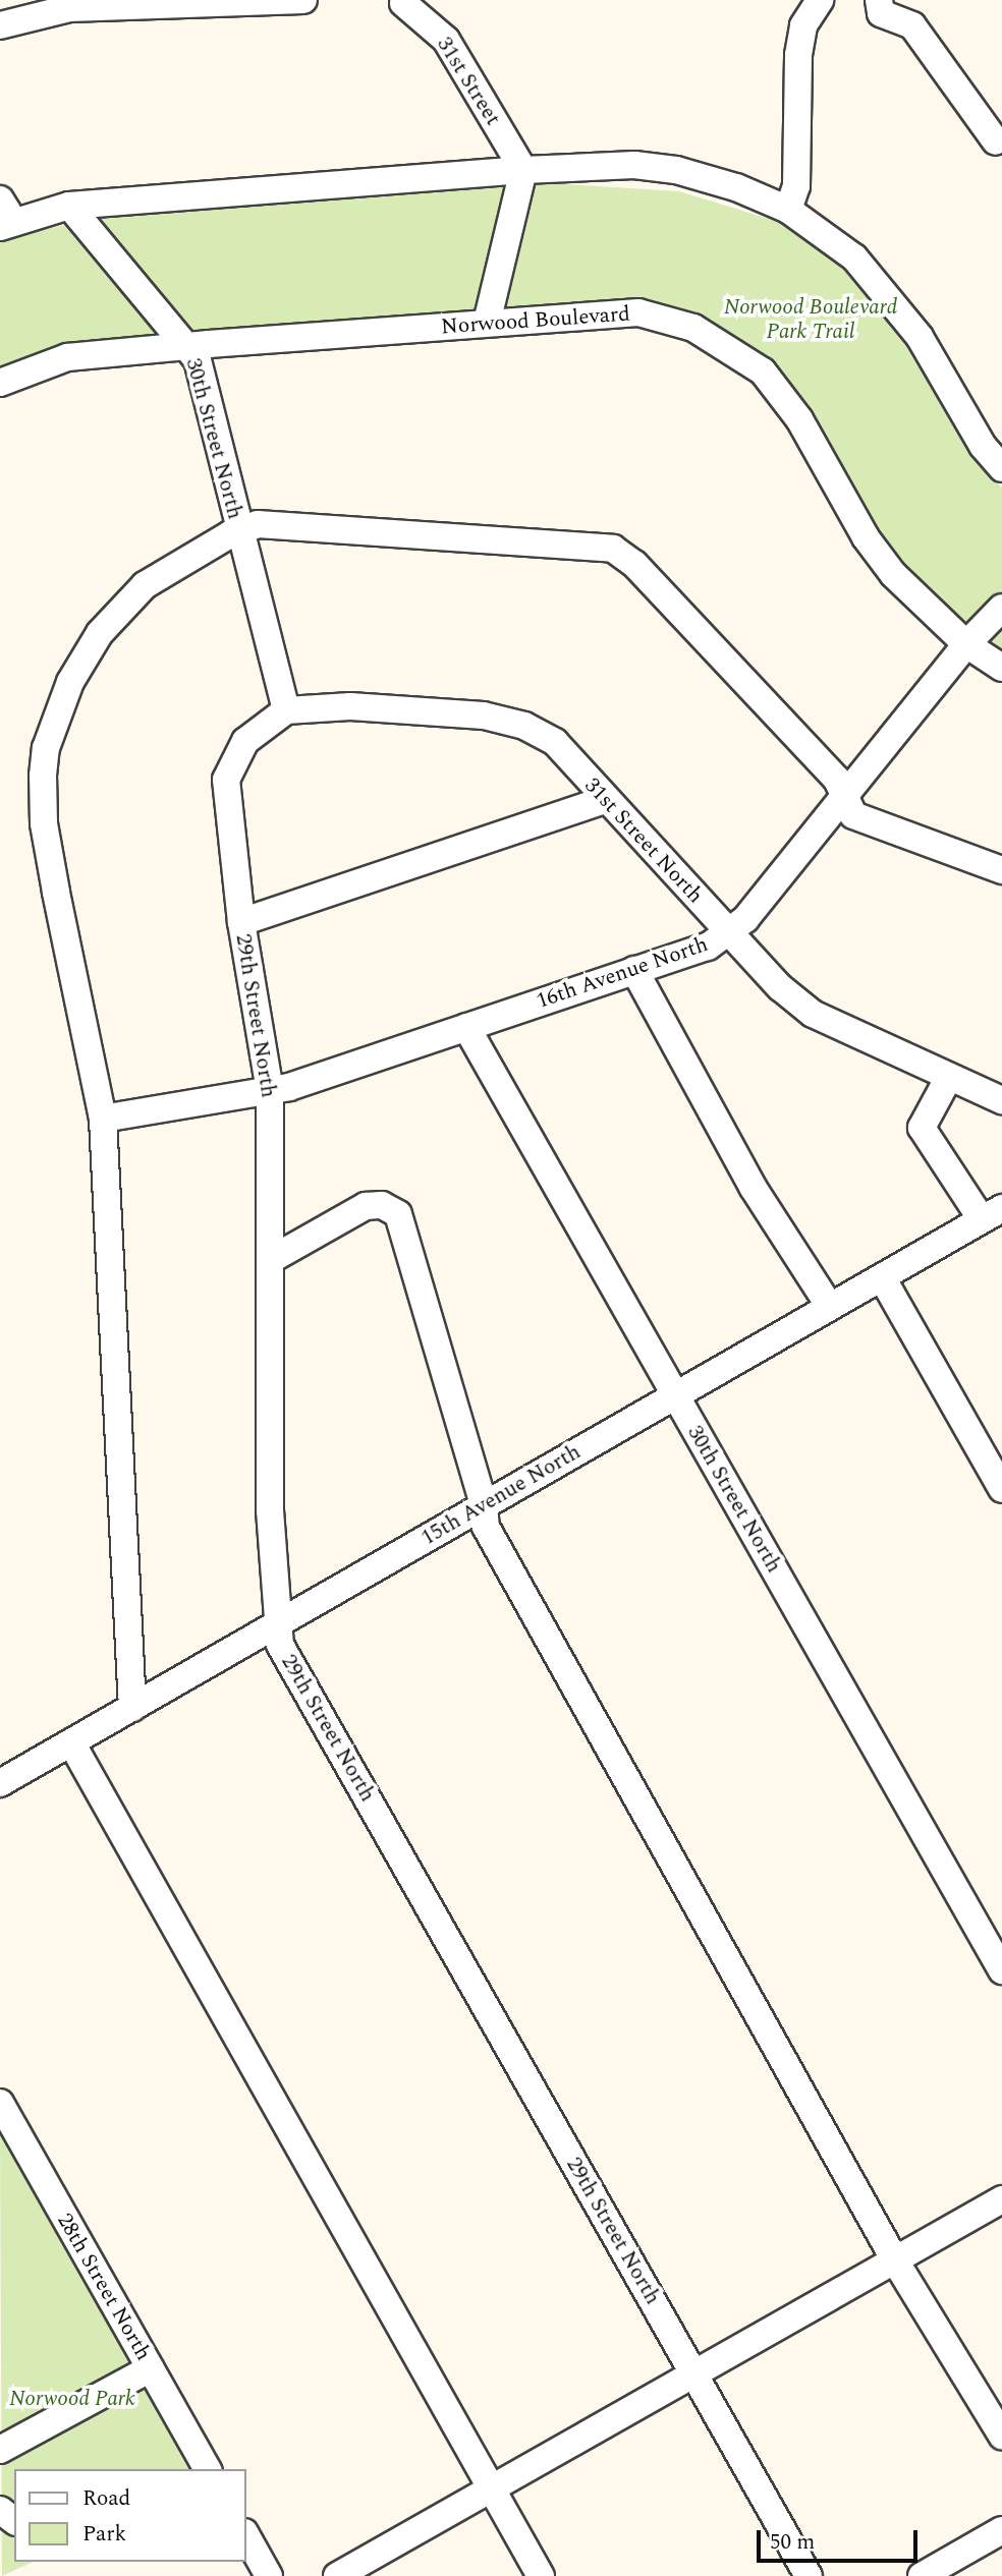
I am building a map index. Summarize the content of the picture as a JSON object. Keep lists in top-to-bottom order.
{
  "streets": {
    "street": [
      "31st Street",
      "Norwood Boulevard",
      "30th Street North",
      "31st Street North",
      "16th Avenue North",
      "29th Street North",
      "15th Avenue North",
      "28th Street North"
    ]
  },
  "crossings": [
    ["Norwood Boulevard", "30th Street North"],
    ["Norwood Boulevard", "16th Avenue North"],
    ["30th Street North", "31st Street North"],
    ["30th Street North", "16th Avenue North"],
    ["30th Street North", "29th Street North"],
    ["30th Street North", "15th Avenue North"],
    ["31st Street North", "16th Avenue North"],
    ["31st Street North", "29th Street North"],
    ["16th Avenue North", "29th Street North"],
    ["29th Street North", "15th Avenue North"]
  ],
  "parks": ["Norwood Boulevard Park Trail", "Norwood Park"],
  "legend": ["Road", "Park"],
  "scale_bar": "50 m"
}
